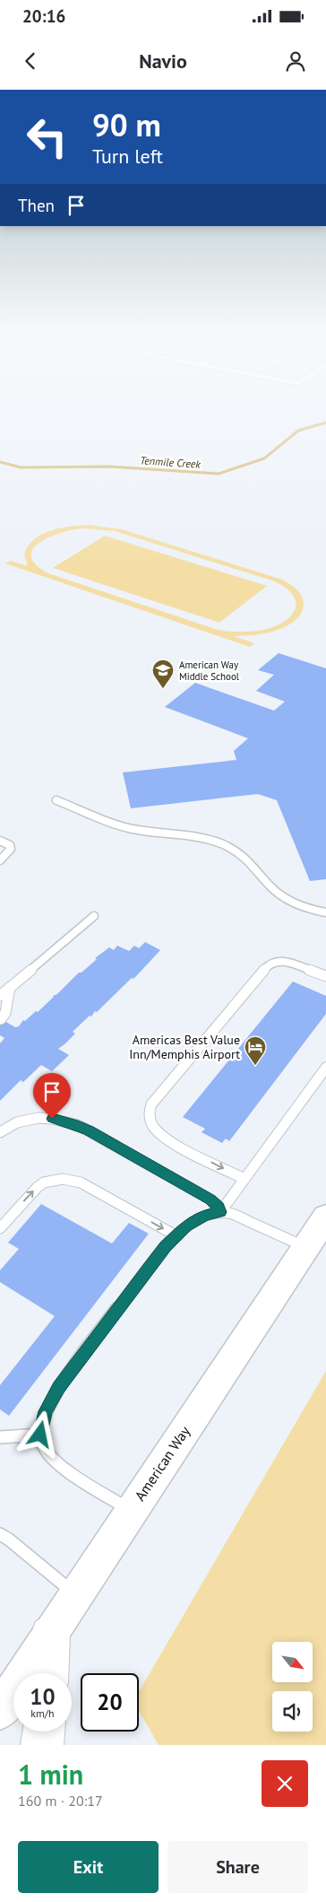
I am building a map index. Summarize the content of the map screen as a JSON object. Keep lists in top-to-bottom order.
{
  "streets": {
    "main road": ["American Way"]
  },
  "water": ["Tenmile Creek"],
  "places": {
    "school or university": ["American Way Middle School"],
    "hotel": ["Americas Best Value Inn/Memphis Airport"]
  },
  "north": "bottom right",
  "page": {
    "status": "20:16",
    "header": "Navio",
    "turn": ["90 m", "Turn left"],
    "then": "Then",
    "speed": "10 km/h",
    "limit": "20",
    "heading": ["1 min", "160 m · 20:17"],
    "buttons": ["Exit", "Share"]
  }
}
